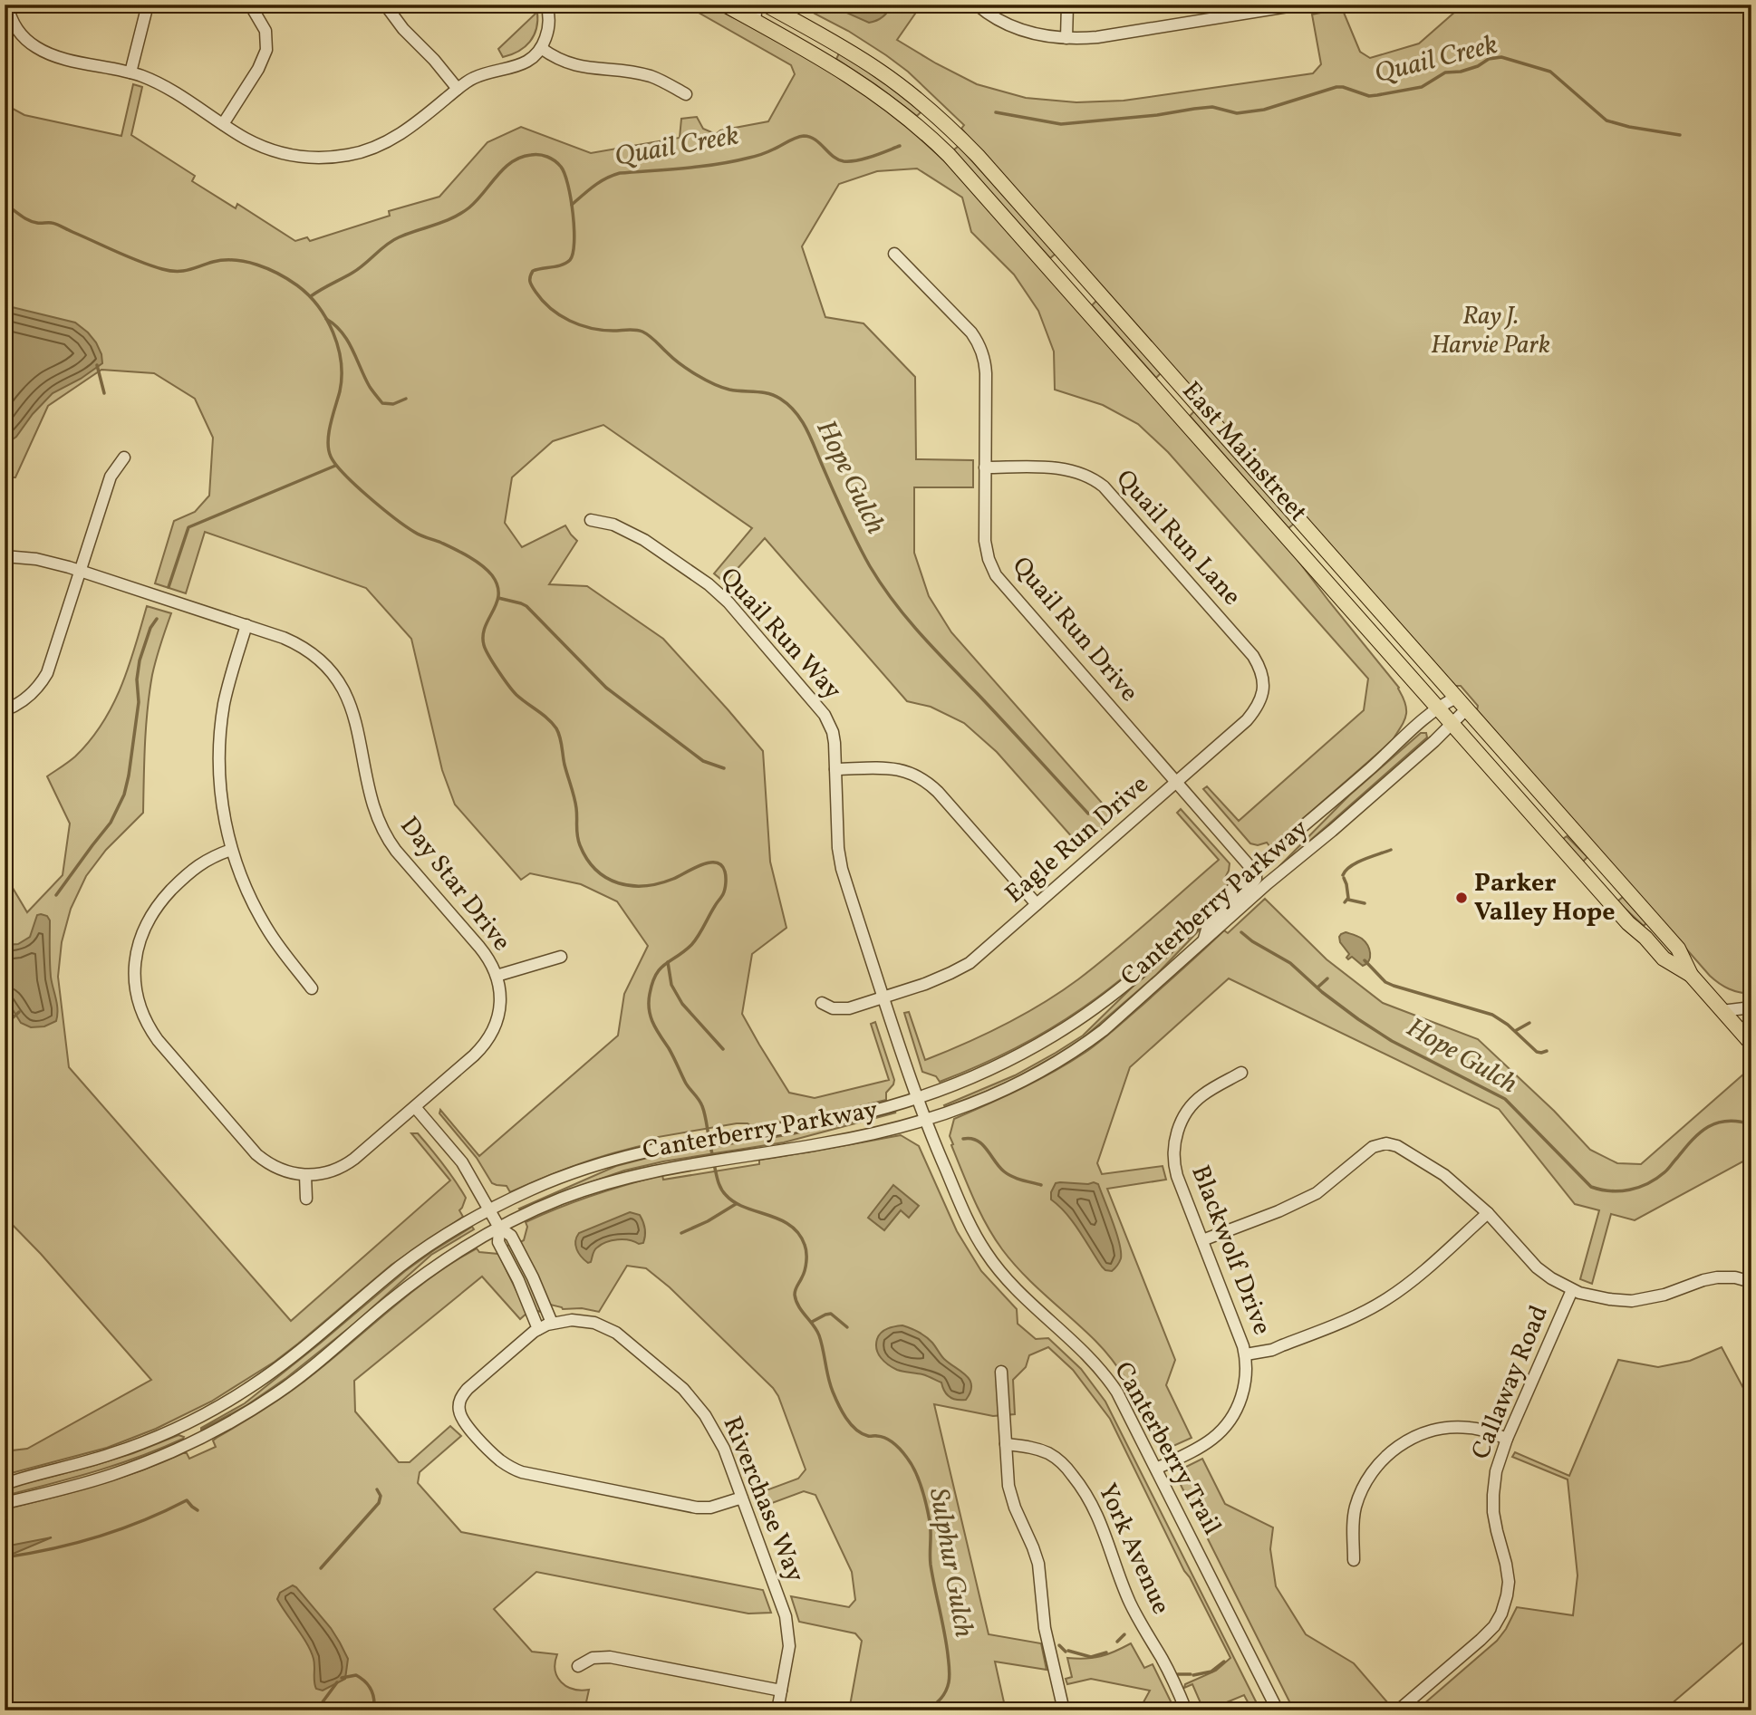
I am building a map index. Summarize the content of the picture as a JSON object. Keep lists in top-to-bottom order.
{
  "streets": {
    "main road": ["East Mainstreet"],
    "street": [
      "Quail Run Lane",
      "Quail Run Drive",
      "Quail Run Way",
      "Eagle Run Drive",
      "Day Star Drive",
      "Canterberry Parkway",
      "Blackwolf Drive",
      "Callaway Road",
      "Canterberry Trail",
      "Riverchase Way",
      "York Avenue"
    ]
  },
  "crossings": [
    ["East Mainstreet", "Canterberry Parkway"],
    ["Quail Run Lane", "Quail Run Drive"],
    ["Quail Run Lane", "Eagle Run Drive"],
    ["Quail Run Drive", "Eagle Run Drive"],
    ["Quail Run Drive", "Canterberry Parkway"],
    ["Quail Run Way", "Eagle Run Drive"],
    ["Quail Run Way", "Canterberry Parkway"],
    ["Quail Run Way", "Canterberry Trail"],
    ["Canterberry Parkway", "Canterberry Trail"],
    ["Blackwolf Drive", "Canterberry Trail"]
  ],
  "water": ["Quail Creek", "Hope Gulch", "Sulphur Gulch"],
  "parks": ["Ray J. Harvie Park"],
  "places": ["Parker Valley Hope"]
}
